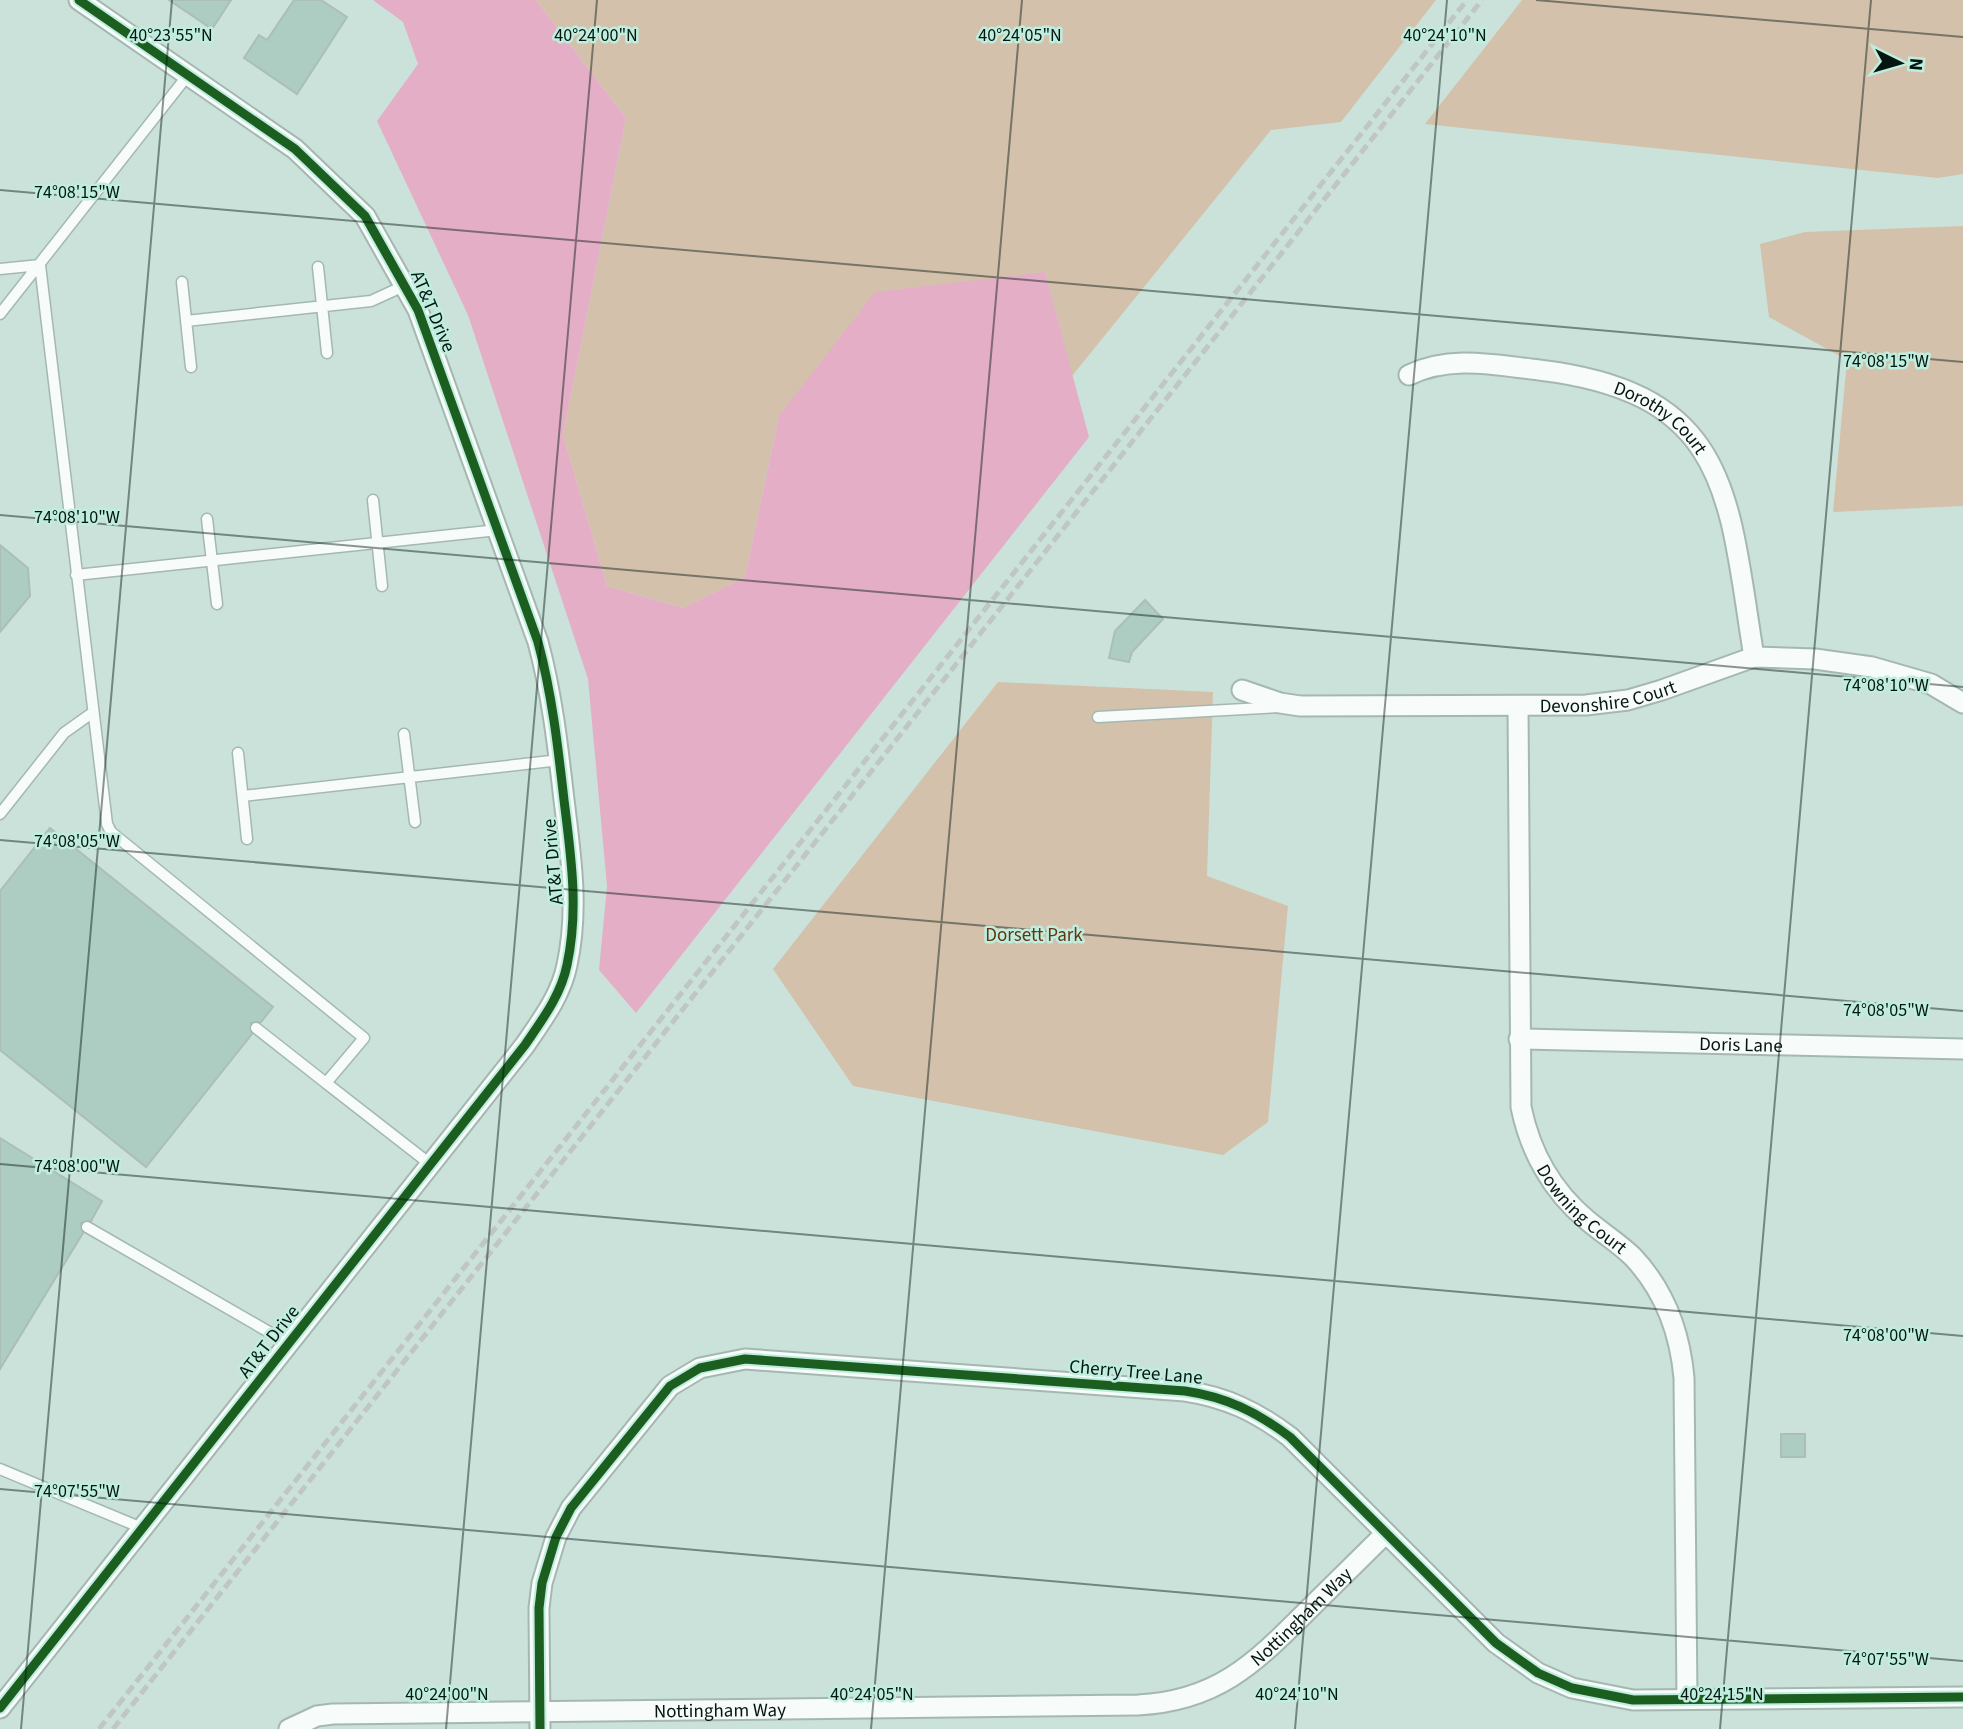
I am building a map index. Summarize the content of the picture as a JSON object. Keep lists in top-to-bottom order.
{
  "streets": {
    "street": [
      "AT&T Drive",
      "Dorothy Court",
      "Devonshire Court",
      "Doris Lane",
      "Downing Court",
      "Cherry Tree Lane",
      "Nottingham Way"
    ]
  },
  "crossings": [
    ["Dorothy Court", "Devonshire Court"],
    ["Devonshire Court", "Downing Court"],
    ["Doris Lane", "Downing Court"],
    ["Downing Court", "Cherry Tree Lane"],
    ["Cherry Tree Lane", "Nottingham Way"]
  ],
  "parks": ["Dorsett Park"],
  "north": "right",
  "coordinates": [
    "40°23'55\"N",
    "40°24'00\"N",
    "40°24'05\"N",
    "40°24'10\"N",
    "74°08'15\"W",
    "74°08'10\"W",
    "74°08'05\"W",
    "74°08'00\"W",
    "74°07'55\"W",
    "40°24'15\"N"
  ]
}
